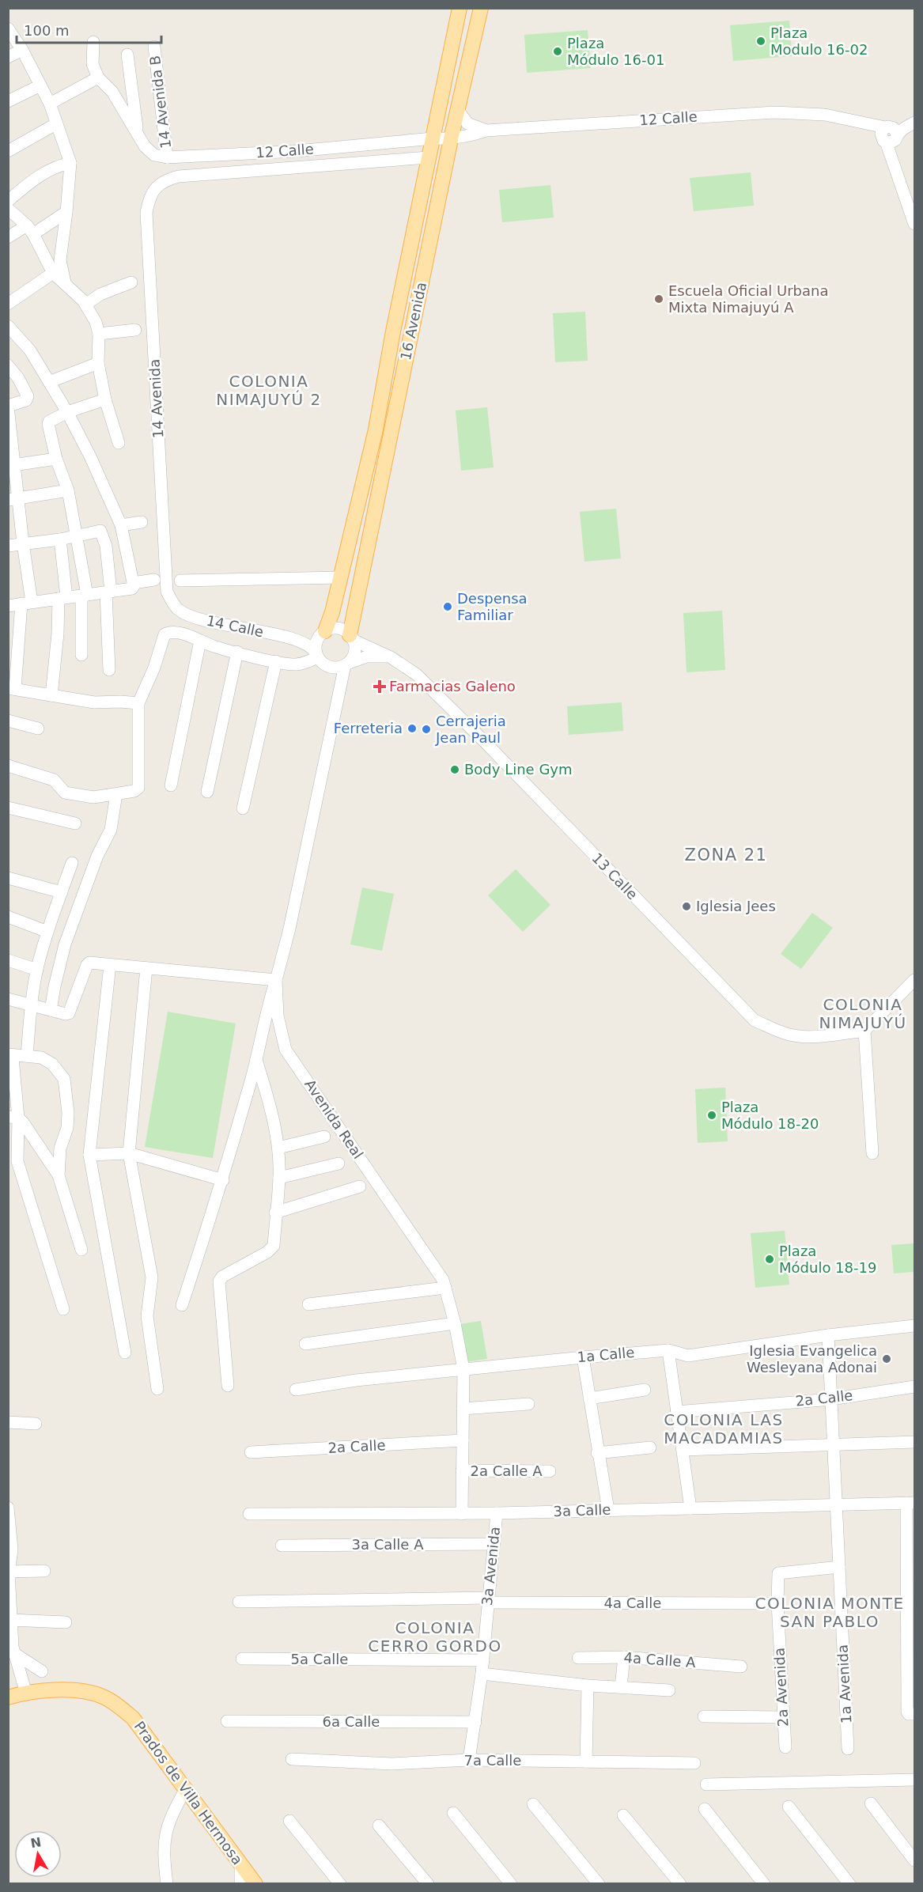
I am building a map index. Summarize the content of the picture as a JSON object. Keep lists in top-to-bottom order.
{
  "streets": {
    "main road": ["16 Avenida", "Prados de Villa Hermosa"],
    "street": [
      "14 Avenida B",
      "12 Calle",
      "14 Avenida",
      "14 Calle",
      "13 Calle",
      "Avenida Real",
      "1a Calle",
      "2a Calle",
      "2a Calle A",
      "3a Calle",
      "3a Calle A",
      "3a Avenida",
      "4a Calle",
      "5a Calle",
      "4a Calle A",
      "1a Avenida",
      "2a Avenida",
      "6a Calle",
      "7a Calle"
    ]
  },
  "crossings": [
    ["14 Avenida B", "12 Calle"],
    ["12 Calle", "16 Avenida"],
    ["12 Calle", "14 Avenida"],
    ["16 Avenida", "14 Calle"],
    ["16 Avenida", "13 Calle"],
    ["16 Avenida", "Avenida Real"],
    ["14 Avenida", "14 Calle"],
    ["14 Calle", "13 Calle"],
    ["14 Calle", "Avenida Real"],
    ["13 Calle", "Avenida Real"],
    ["Avenida Real", "1a Calle"],
    ["Avenida Real", "2a Calle"],
    ["Avenida Real", "2a Calle A"],
    ["Avenida Real", "3a Calle"],
    ["3a Calle", "3a Avenida"],
    ["3a Calle", "1a Avenida"],
    ["3a Calle A", "3a Avenida"],
    ["3a Avenida", "4a Calle"],
    ["3a Avenida", "5a Calle"],
    ["3a Avenida", "6a Calle"],
    ["3a Avenida", "7a Calle"],
    ["4a Calle", "2a Avenida"],
    ["1a Avenida", "2a Avenida"]
  ],
  "districts": [
    "COLONIA NIMAJUYÚ 2",
    "ZONA 21",
    "COLONIA NIMAJUYÚ",
    "COLONIA LAS MACADAMIAS",
    "COLONIA MONTE SAN PABLO",
    "COLONIA CERRO GORDO"
  ],
  "places": {
    "other": [
      "Plaza Modulo 16-02",
      "Plaza Módulo 16-01",
      "Escuela Oficial Urbana Mixta Nimajuyú A",
      "Despensa Familiar",
      "Ferreteria",
      "Cerrajeria Jean Paul",
      "Body Line Gym",
      "Iglesia Jees",
      "Plaza Módulo 18-20",
      "Plaza Módulo 18-19",
      "Iglesia Evangelica Wesleyana Adonai"
    ],
    "health": ["Farmacias Galeno"]
  },
  "scale_bar": "100 m",
  "north": "top"
}
